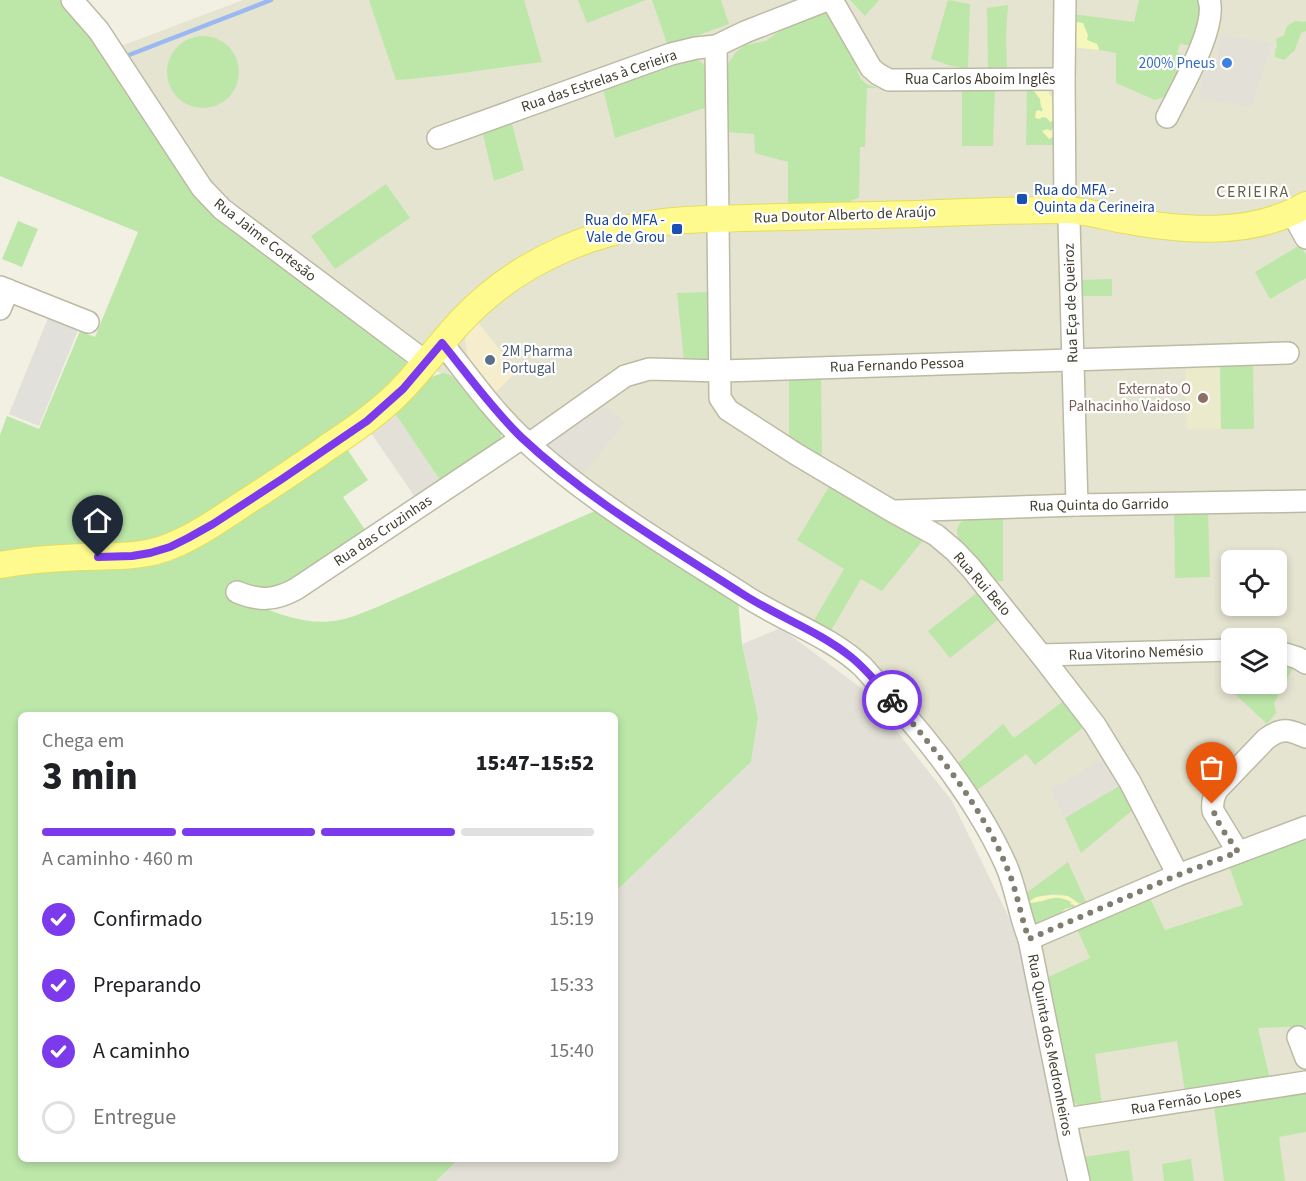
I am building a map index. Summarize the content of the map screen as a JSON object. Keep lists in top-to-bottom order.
{
  "streets": {
    "main road": ["Rua Doutor Alberto de Araújo"],
    "street": [
      "Rua Carlos Aboim Inglês",
      "Rua das Estrelas à Cerieira",
      "Rua Jaime Cortesão",
      "Rua Eça de Queiroz",
      "Rua Fernando Pessoa",
      "Rua Quinta do Garrido",
      "Rua das Cruzinhas",
      "Rua Rui Belo",
      "Rua Vitorino Nemésio",
      "Rua Quinta dos Medronheiros",
      "Rua Fernão Lopes"
    ]
  },
  "crossings": [
    ["Rua Carlos Aboim Inglês", "Rua Eça de Queiroz"],
    ["Rua das Estrelas à Cerieira", "Rua Rui Belo"],
    ["Rua Doutor Alberto de Araújo", "Rua Jaime Cortesão"],
    ["Rua Doutor Alberto de Araújo", "Rua Eça de Queiroz"],
    ["Rua Doutor Alberto de Araújo", "Rua Rui Belo"],
    ["Rua Doutor Alberto de Araújo", "Rua Quinta dos Medronheiros"],
    ["Rua Eça de Queiroz", "Rua Fernando Pessoa"],
    ["Rua Eça de Queiroz", "Rua Quinta do Garrido"],
    ["Rua Fernando Pessoa", "Rua das Cruzinhas"],
    ["Rua Fernando Pessoa", "Rua Rui Belo"],
    ["Rua Fernando Pessoa", "Rua Quinta dos Medronheiros"],
    ["Rua Quinta do Garrido", "Rua Rui Belo"],
    ["Rua das Cruzinhas", "Rua Quinta dos Medronheiros"],
    ["Rua Rui Belo", "Rua Vitorino Nemésio"],
    ["Rua Quinta dos Medronheiros", "Rua Fernão Lopes"]
  ],
  "districts": ["CERIEIRA"],
  "places": {
    "other": ["200% Pneus", "2M Pharma Portugal", "Externato O Palhacinho Vaidoso"],
    "transit": ["Rua do MFA - Quinta da Cerineira", "Rua do MFA - Vale de Grou"]
  },
  "page": {
    "heading": ["3 min", "Chega em", "15:47–15:52"],
    "bar": "A caminho · 460 m",
    "list": [
      ["Confirmado", "15:19"],
      ["Preparando", "15:33"],
      ["A caminho", "15:40"],
      "Entregue"
    ]
  }
}
